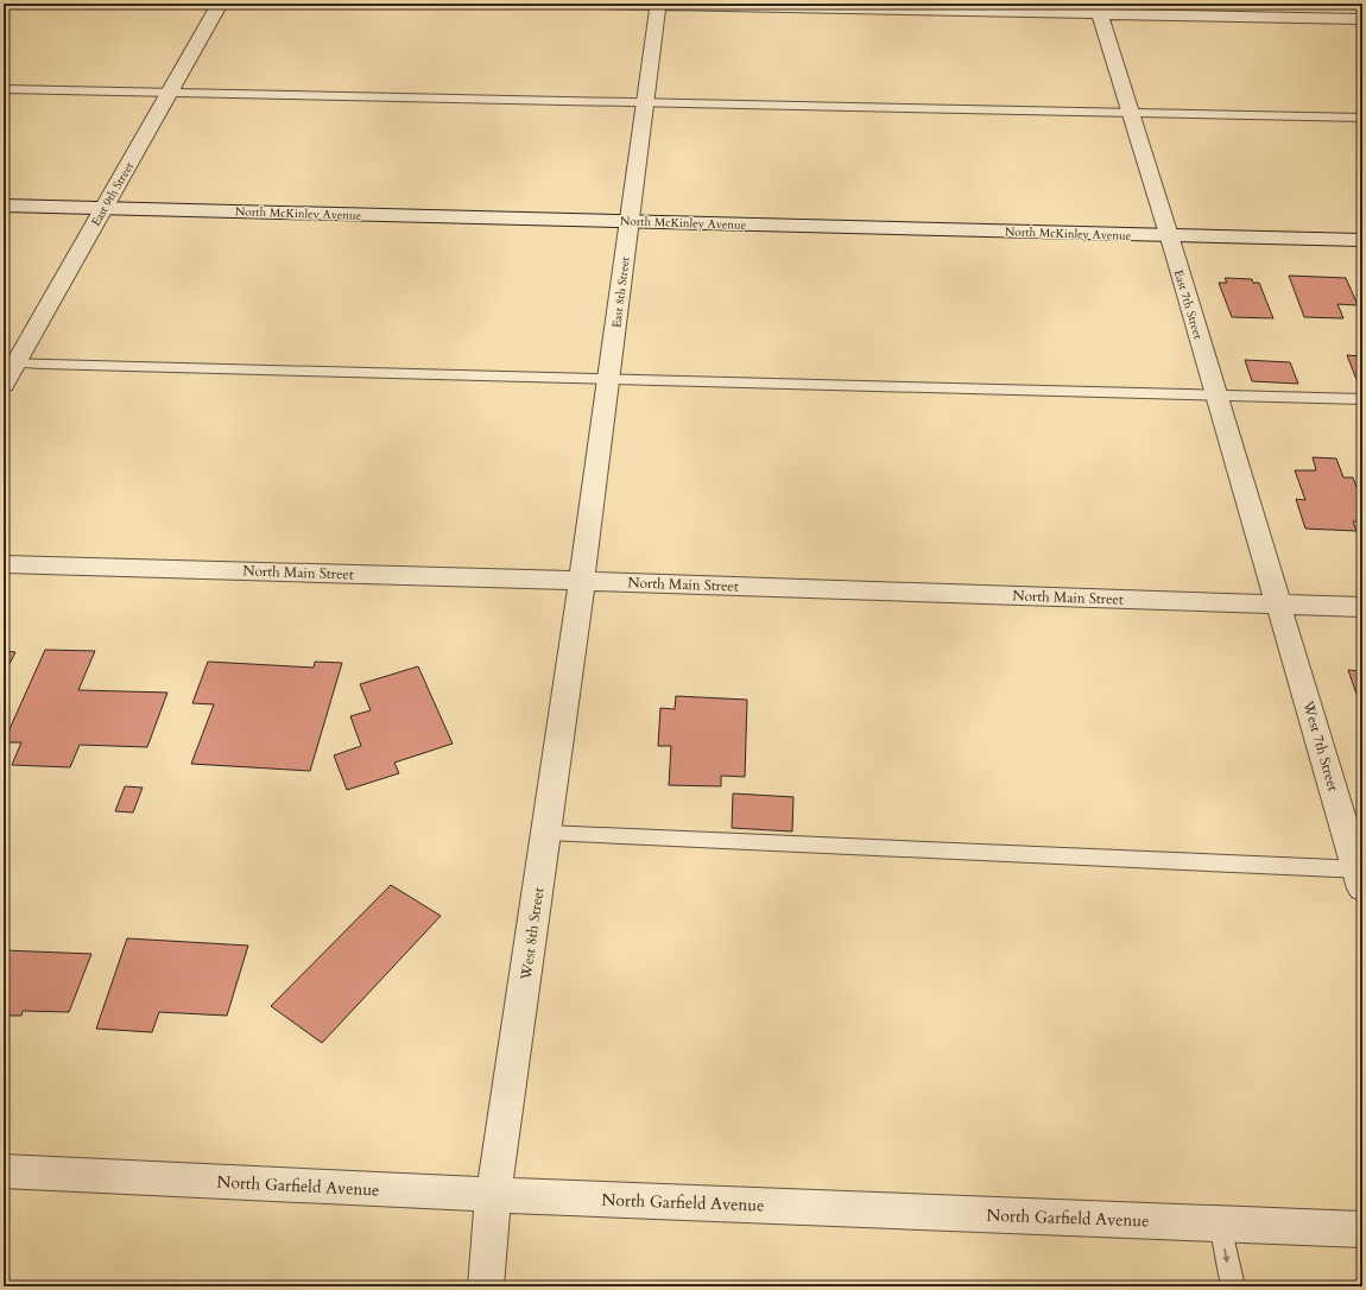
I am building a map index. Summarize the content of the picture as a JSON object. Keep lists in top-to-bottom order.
{
  "streets": {
    "street": [
      "East 9th Street",
      "North McKinley Avenue",
      "East 8th Street",
      "East 7th Street",
      "North Main Street",
      "West 7th Street",
      "West 8th Street",
      "North Garfield Avenue"
    ]
  },
  "crossings": [
    ["East 9th Street", "North McKinley Avenue"],
    ["North McKinley Avenue", "East 8th Street"],
    ["North McKinley Avenue", "East 7th Street"],
    ["East 8th Street", "North Main Street"],
    ["East 8th Street", "West 8th Street"],
    ["East 7th Street", "North Main Street"],
    ["East 7th Street", "West 7th Street"],
    ["North Main Street", "West 7th Street"],
    ["North Main Street", "West 8th Street"],
    ["West 8th Street", "North Garfield Avenue"]
  ]
}
